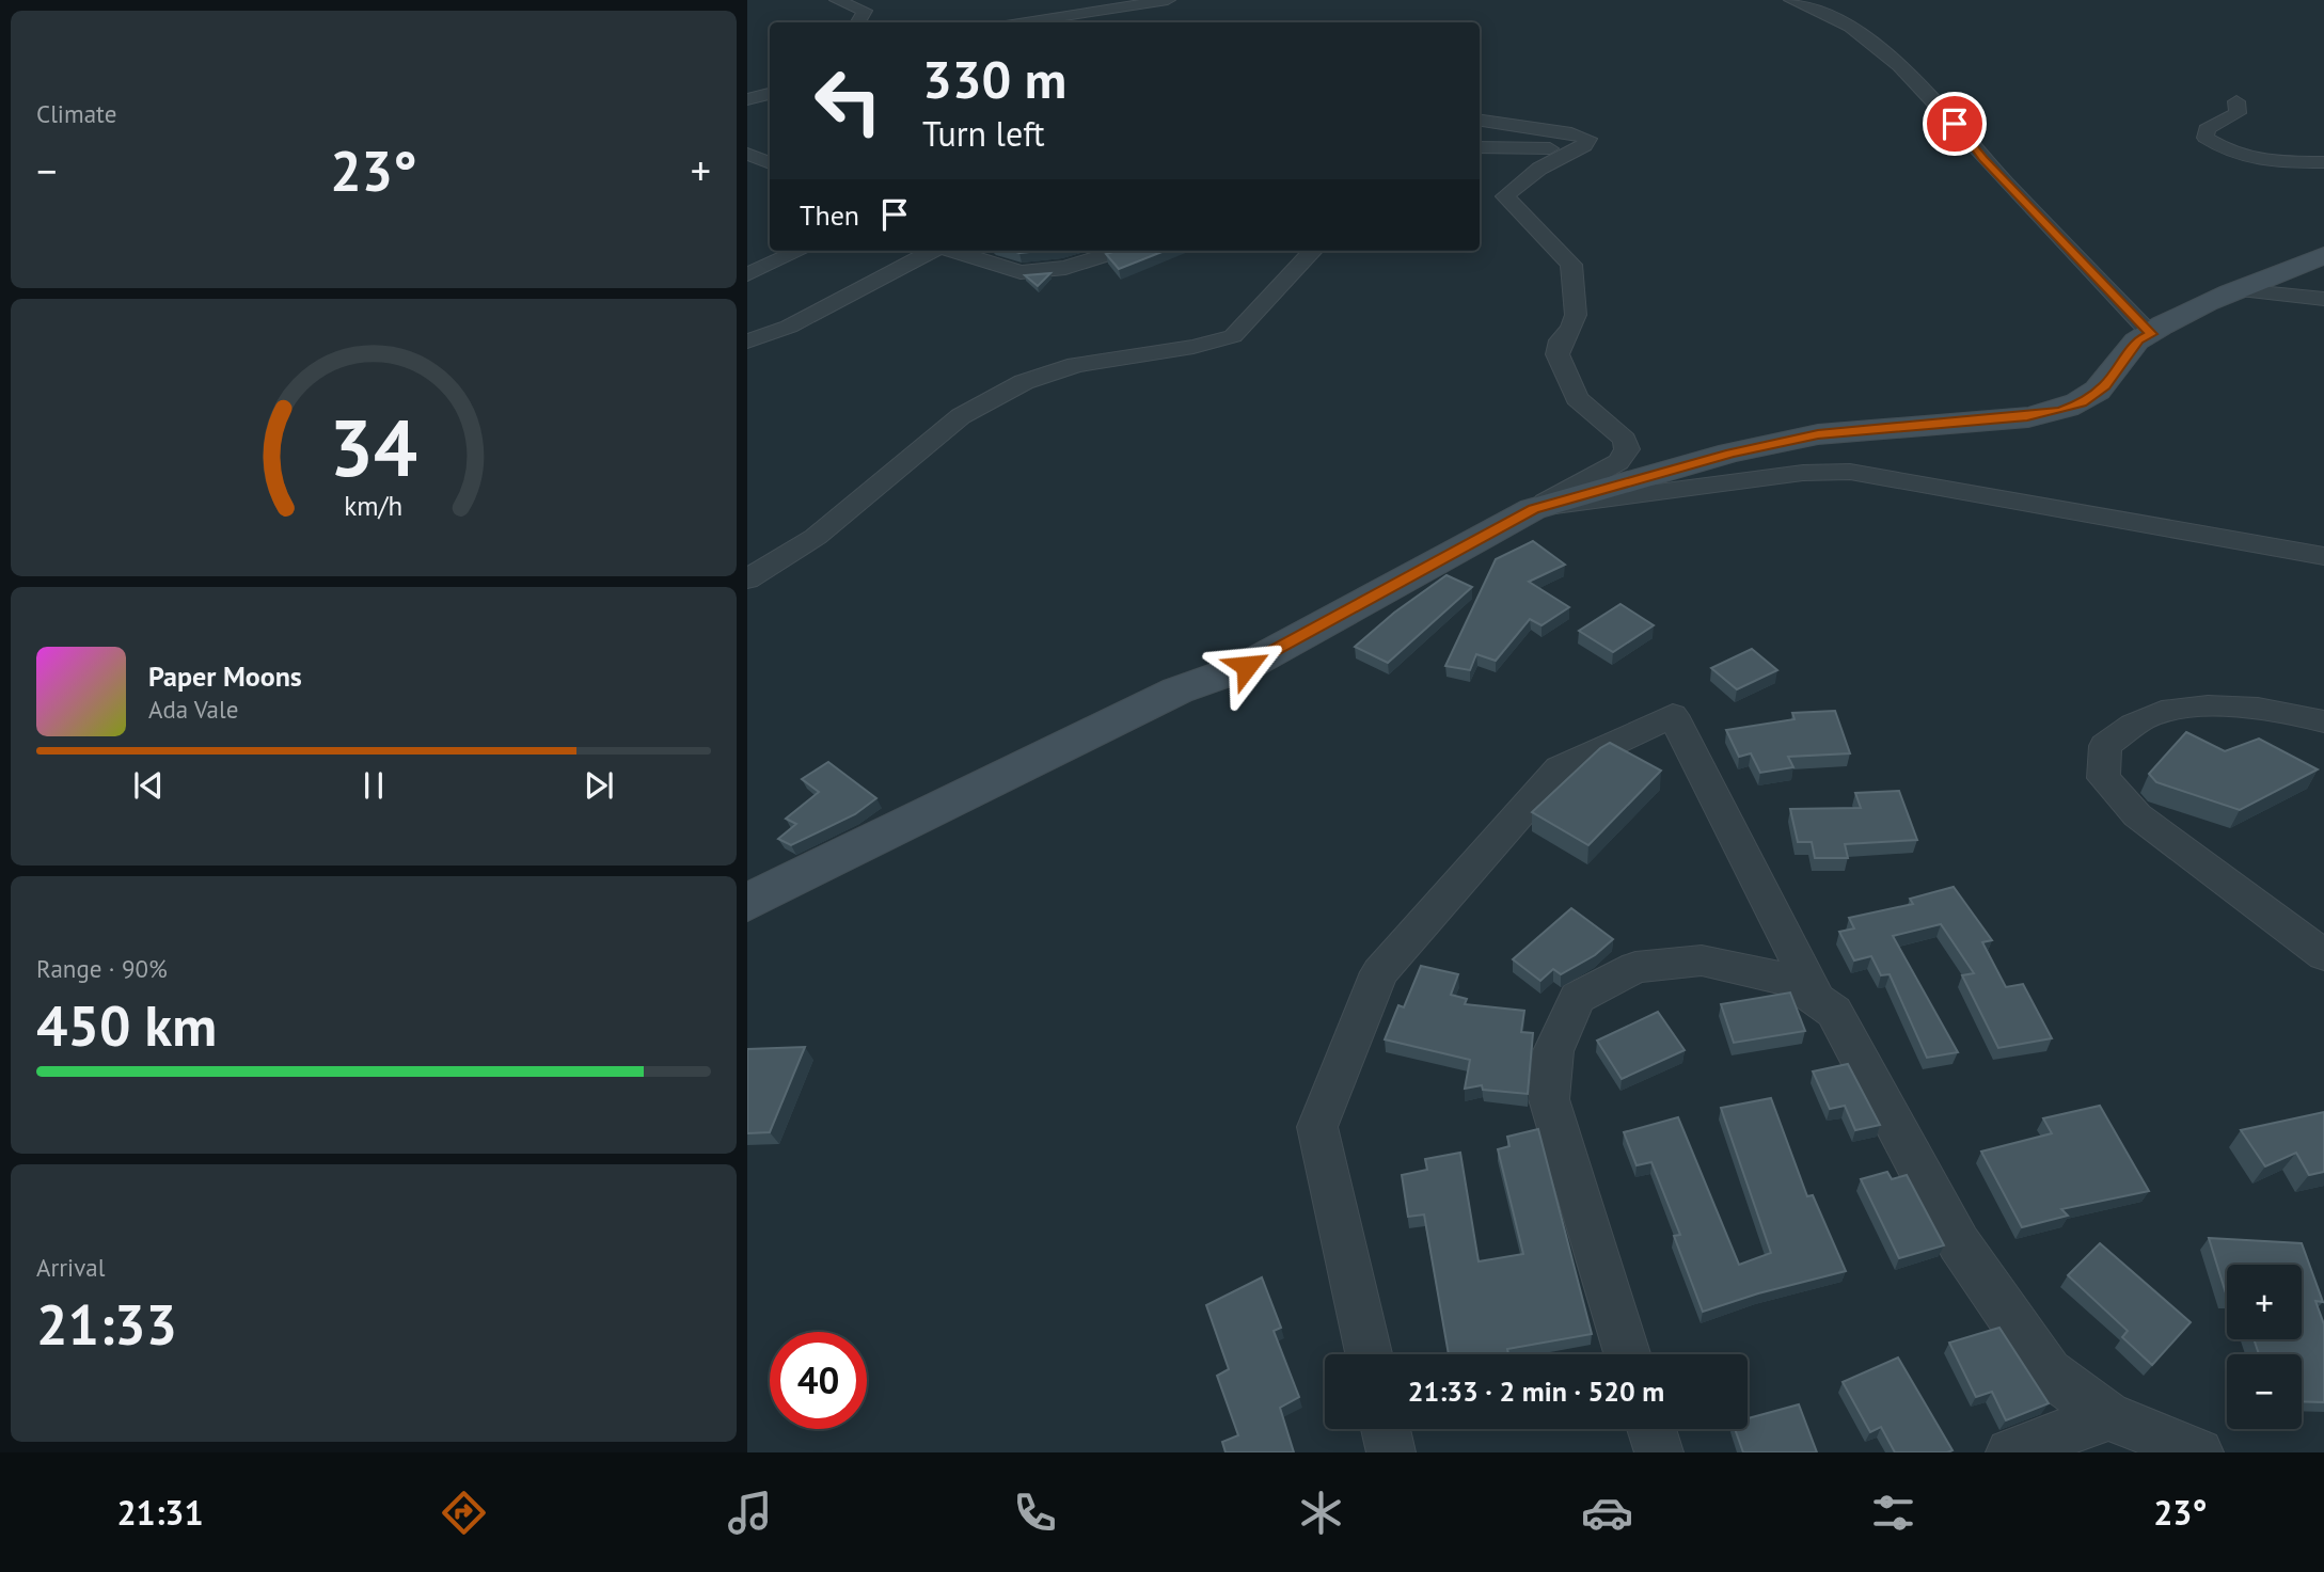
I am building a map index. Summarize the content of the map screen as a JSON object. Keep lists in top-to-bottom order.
{
  "page": {
    "tile": [
      "Climate",
      ["Range · 90%", "450 km"],
      ["Arrival", "21:33"]
    ],
    "turn": ["330 m", "Turn left"],
    "heat": ["−", "23°", "+"],
    "then": "Then",
    "song": ["Paper Moons", "Ada Vale"],
    "map_buttons": ["+", "−"],
    "limit": "40",
    "trip": "21:33 · 2 min · 520 m",
    "tabs": ["21:31", "23°"],
    "gauge": ["34", "km/h"]
  }
}
